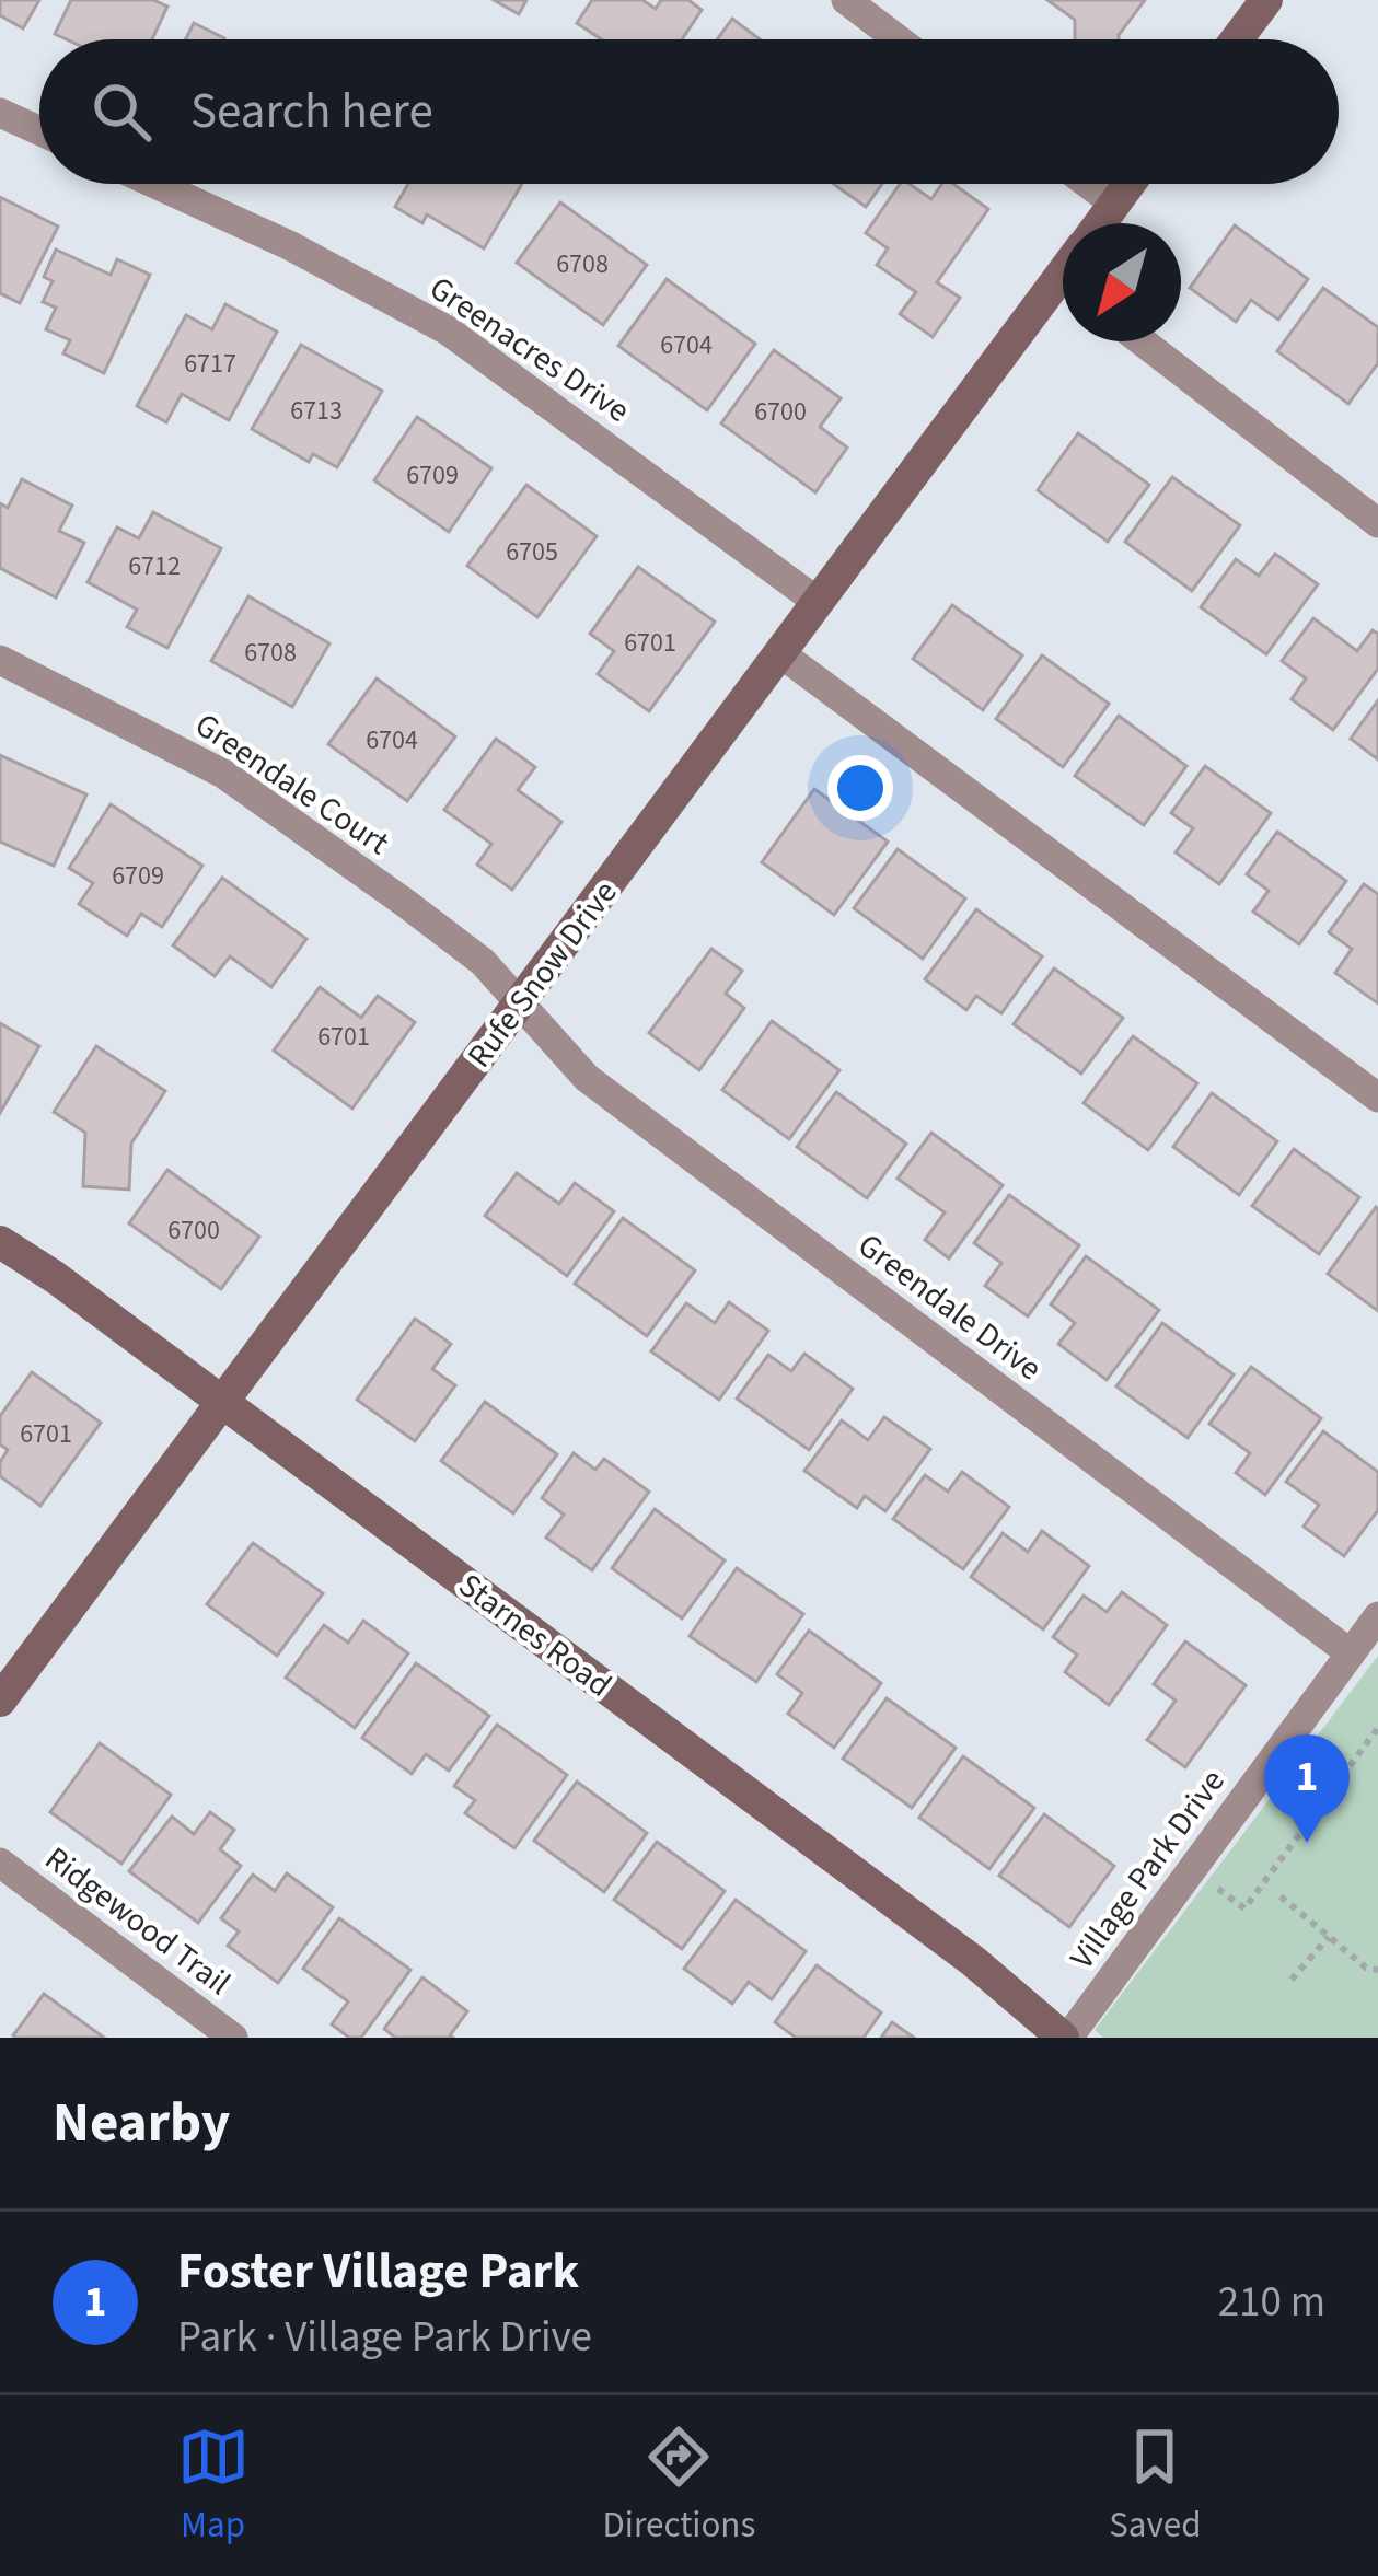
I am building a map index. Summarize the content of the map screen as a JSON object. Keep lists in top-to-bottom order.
{
  "streets": {
    "main road": ["Rufe Snow Drive", "Starnes Road"],
    "street": [
      "Greenacres Drive",
      "Greendale Court",
      "Greendale Drive",
      "Village Park Drive",
      "Ridgewood Trail"
    ]
  },
  "crossings": [
    ["Greenacres Drive", "Rufe Snow Drive"],
    ["Greendale Court", "Rufe Snow Drive"],
    ["Greendale Court", "Greendale Drive"],
    ["Rufe Snow Drive", "Greendale Drive"],
    ["Rufe Snow Drive", "Starnes Road"],
    ["Greendale Drive", "Village Park Drive"],
    ["Starnes Road", "Village Park Drive"]
  ],
  "house_numbers": [
    "6708",
    "6704",
    "6717",
    "6713",
    "6700",
    "6709",
    "6705",
    "6712",
    "6701",
    "6708",
    "6704",
    "6709",
    "6701",
    "6700",
    "6701"
  ],
  "north": "bottom left",
  "page": {
    "search": "Search here",
    "pins": "1",
    "heading": "Nearby",
    "list": [
      {
        "mark": "1",
        "name": "Foster Village Park",
        "note": "Park · Village Park Drive",
        "value": "210 m"
      }
    ],
    "nav": ["Map", "Directions", "Saved"]
  }
}
